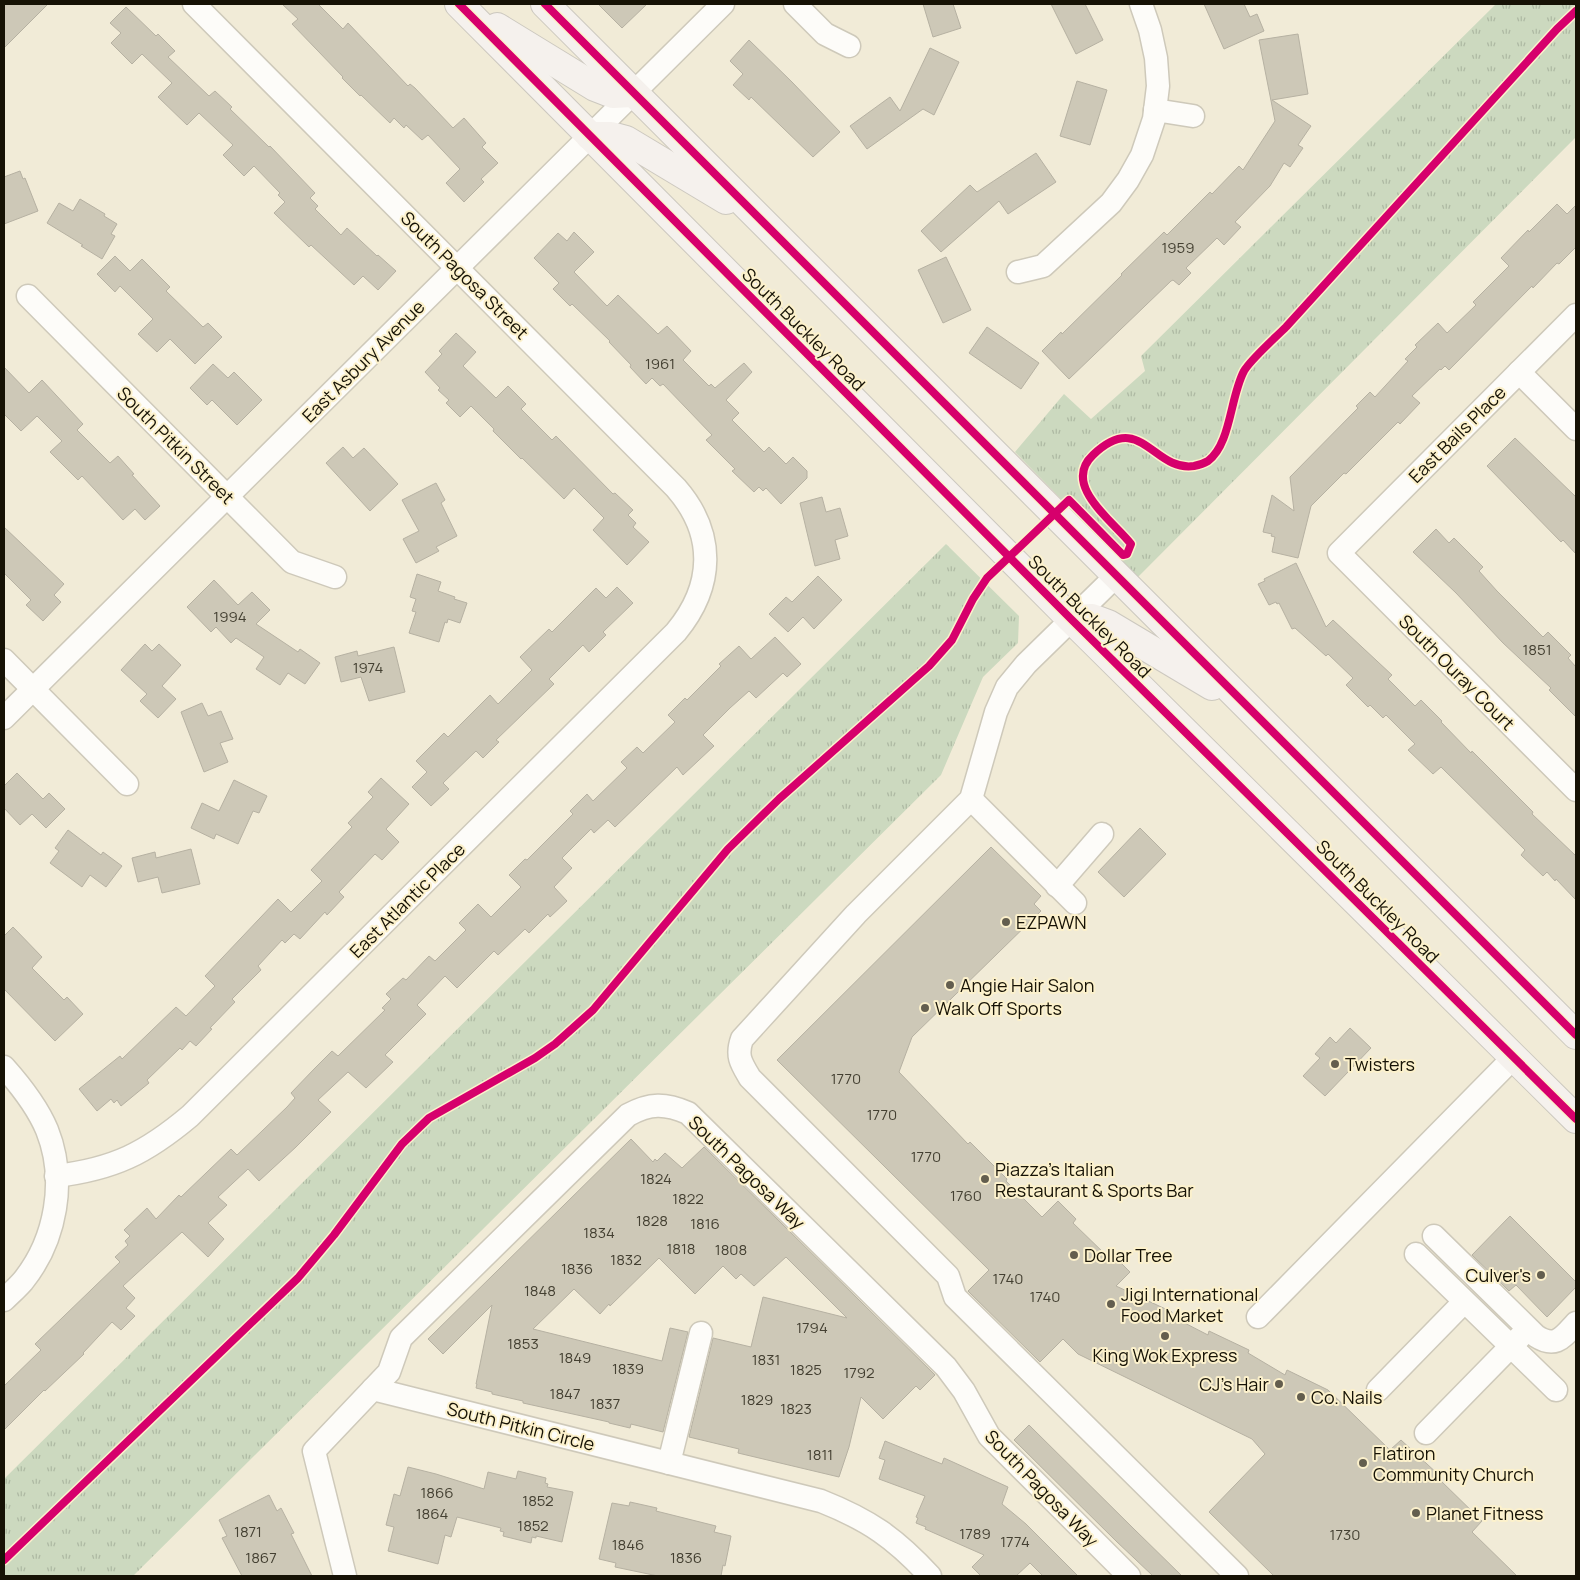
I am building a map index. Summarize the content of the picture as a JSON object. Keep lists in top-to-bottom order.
{
  "streets": {
    "main road": ["South Buckley Road"],
    "street": [
      "South Pagosa Street",
      "East Asbury Avenue",
      "East Bails Place",
      "South Pitkin Street",
      "South Ouray Court",
      "East Atlantic Place",
      "South Pagosa Way",
      "South Pitkin Circle"
    ]
  },
  "crossings": [
    ["South Pagosa Street", "East Asbury Avenue"],
    ["South Pagosa Street", "East Atlantic Place"],
    ["South Buckley Road", "East Asbury Avenue"],
    ["East Asbury Avenue", "South Pitkin Street"],
    ["East Bails Place", "South Ouray Court"],
    ["South Pagosa Way", "South Pitkin Circle"]
  ],
  "places": [
    "EZPAWN",
    "Angie Hair Salon",
    "Walk Off Sports",
    "Twisters",
    "Piazza's Italian Restaurant & Sports Bar",
    "Dollar Tree",
    "Culver's",
    "Jigi International Food Market",
    "King Wok Express",
    "CJ's Hair",
    "Co. Nails",
    "Flatiron Community Church",
    "Planet Fitness"
  ],
  "house_numbers": [
    "1959",
    "1961",
    "1994",
    "1851",
    "1974",
    "1770",
    "1770",
    "1770",
    "1824",
    "1760",
    "1822",
    "1828",
    "1816",
    "1834",
    "1818",
    "1808",
    "1832",
    "1836",
    "1740",
    "1848",
    "1740",
    "1794",
    "1853",
    "1849",
    "1831",
    "1839",
    "1825",
    "1792",
    "1847",
    "1829",
    "1837",
    "1823",
    "1811",
    "1866",
    "1852",
    "1864",
    "1852",
    "1871",
    "1789",
    "1730",
    "1774",
    "1846",
    "1867",
    "1836"
  ]
}
